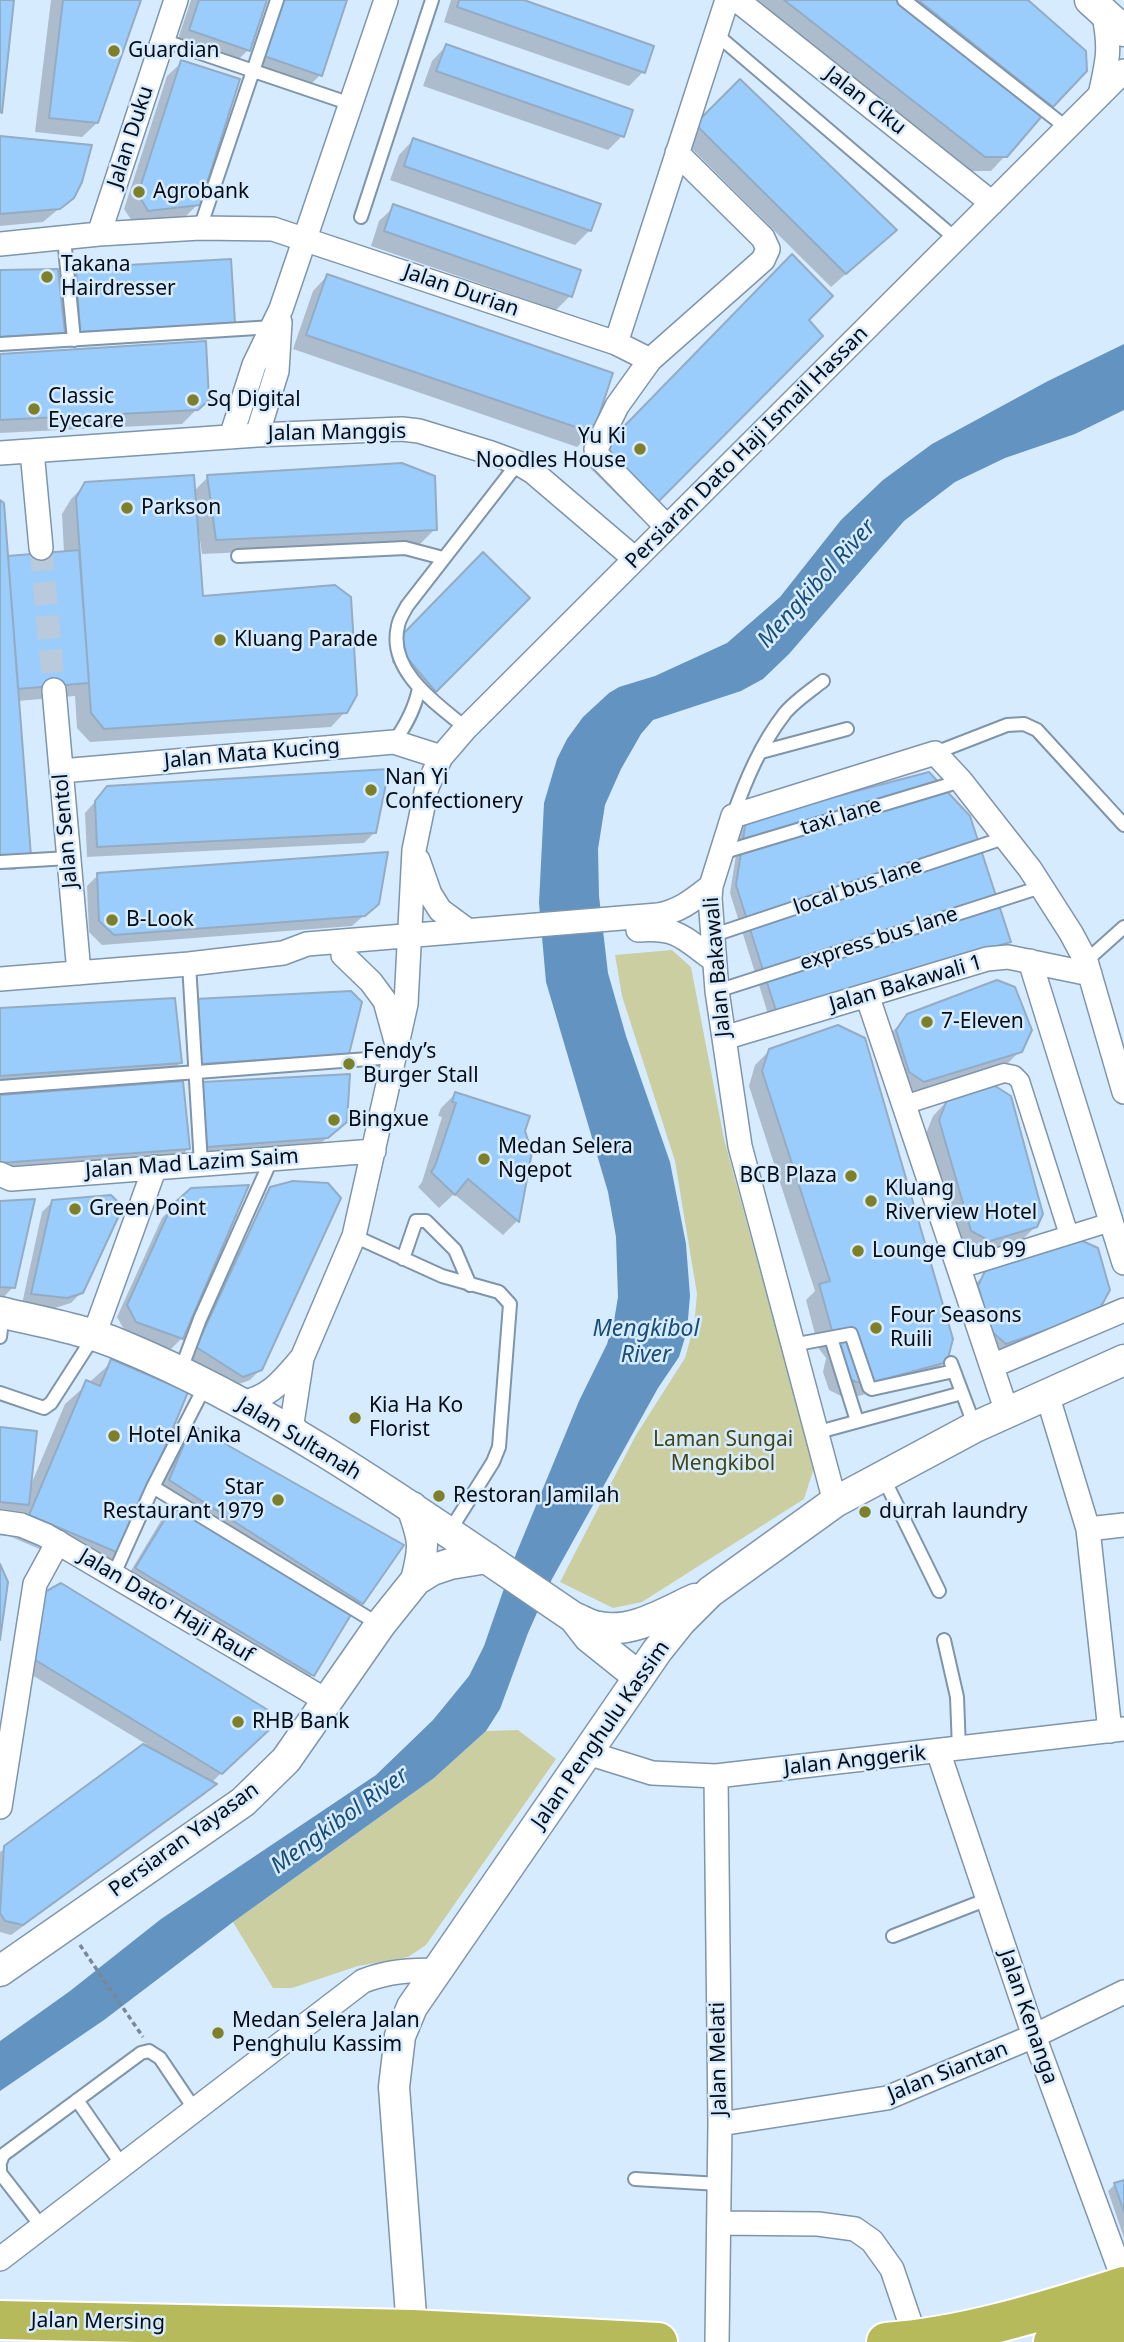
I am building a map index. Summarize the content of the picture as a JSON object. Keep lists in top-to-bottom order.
{
  "streets": {
    "highway": ["Jalan Mersing"],
    "street": [
      "Jalan Ciku",
      "Jalan Duku",
      "Jalan Durian",
      "Jalan Manggis",
      "Persiaran Dato Haji Ismail Hassan",
      "Jalan Mata Kucing",
      "Jalan Sentol",
      "Jalan Bakawali",
      "Jalan Bakawali 1",
      "Jalan Mad Lazim Saim",
      "Jalan Sultanah",
      "Jalan Dato' Haji Rauf",
      "Jalan Penghulu Kassim",
      "Jalan Anggerik",
      "Persiaran Yayasan",
      "Jalan Kenanga",
      "Jalan Melati",
      "Jalan Siantan"
    ],
    "lane": ["taxi lane", "local bus lane", "express bus lane"]
  },
  "crossings": [
    ["Jalan Ciku", "Persiaran Dato Haji Ismail Hassan"],
    ["Jalan Manggis", "Persiaran Dato Haji Ismail Hassan"],
    ["Persiaran Dato Haji Ismail Hassan", "Jalan Mata Kucing"],
    ["Persiaran Dato Haji Ismail Hassan", "Jalan Mad Lazim Saim"],
    ["Jalan Mata Kucing", "Jalan Sentol"],
    ["taxi lane", "Jalan Bakawali"],
    ["local bus lane", "Jalan Bakawali"],
    ["express bus lane", "Jalan Bakawali"],
    ["Jalan Bakawali", "Jalan Bakawali 1"],
    ["Jalan Bakawali", "Jalan Penghulu Kassim"],
    ["Jalan Sultanah", "Jalan Penghulu Kassim"],
    ["Jalan Sultanah", "Persiaran Yayasan"],
    ["Jalan Dato' Haji Rauf", "Persiaran Yayasan"],
    ["Jalan Penghulu Kassim", "Jalan Anggerik"],
    ["Jalan Penghulu Kassim", "Jalan Mersing"],
    ["Jalan Anggerik", "Jalan Kenanga"],
    ["Jalan Anggerik", "Jalan Melati"],
    ["Jalan Kenanga", "Jalan Siantan"],
    ["Jalan Melati", "Jalan Siantan"]
  ],
  "water": ["Mengkibol River"],
  "parks": ["Laman Sungai Mengkibol"],
  "places": [
    "Guardian",
    "Agrobank",
    "Takana Hairdresser",
    "Sq Digital",
    "Classic Eyecare",
    "Yu Ki Noodles House",
    "Parkson",
    "Kluang Parade",
    "Nan Yi Confectionery",
    "B-Look",
    "7-Eleven",
    "Fendy’s Burger Stall",
    "Bingxue",
    "Medan Selera Ngepot",
    "BCB Plaza",
    "Kluang Riverview Hotel",
    "Green Point",
    "Lounge Club 99",
    "Four Seasons Ruili",
    "Kia Ha Ko Florist",
    "Hotel Anika",
    "Restoran Jamilah",
    "Star Restaurant 1979",
    "durrah laundry",
    "RHB Bank",
    "Medan Selera Jalan Penghulu Kassim"
  ]
}
